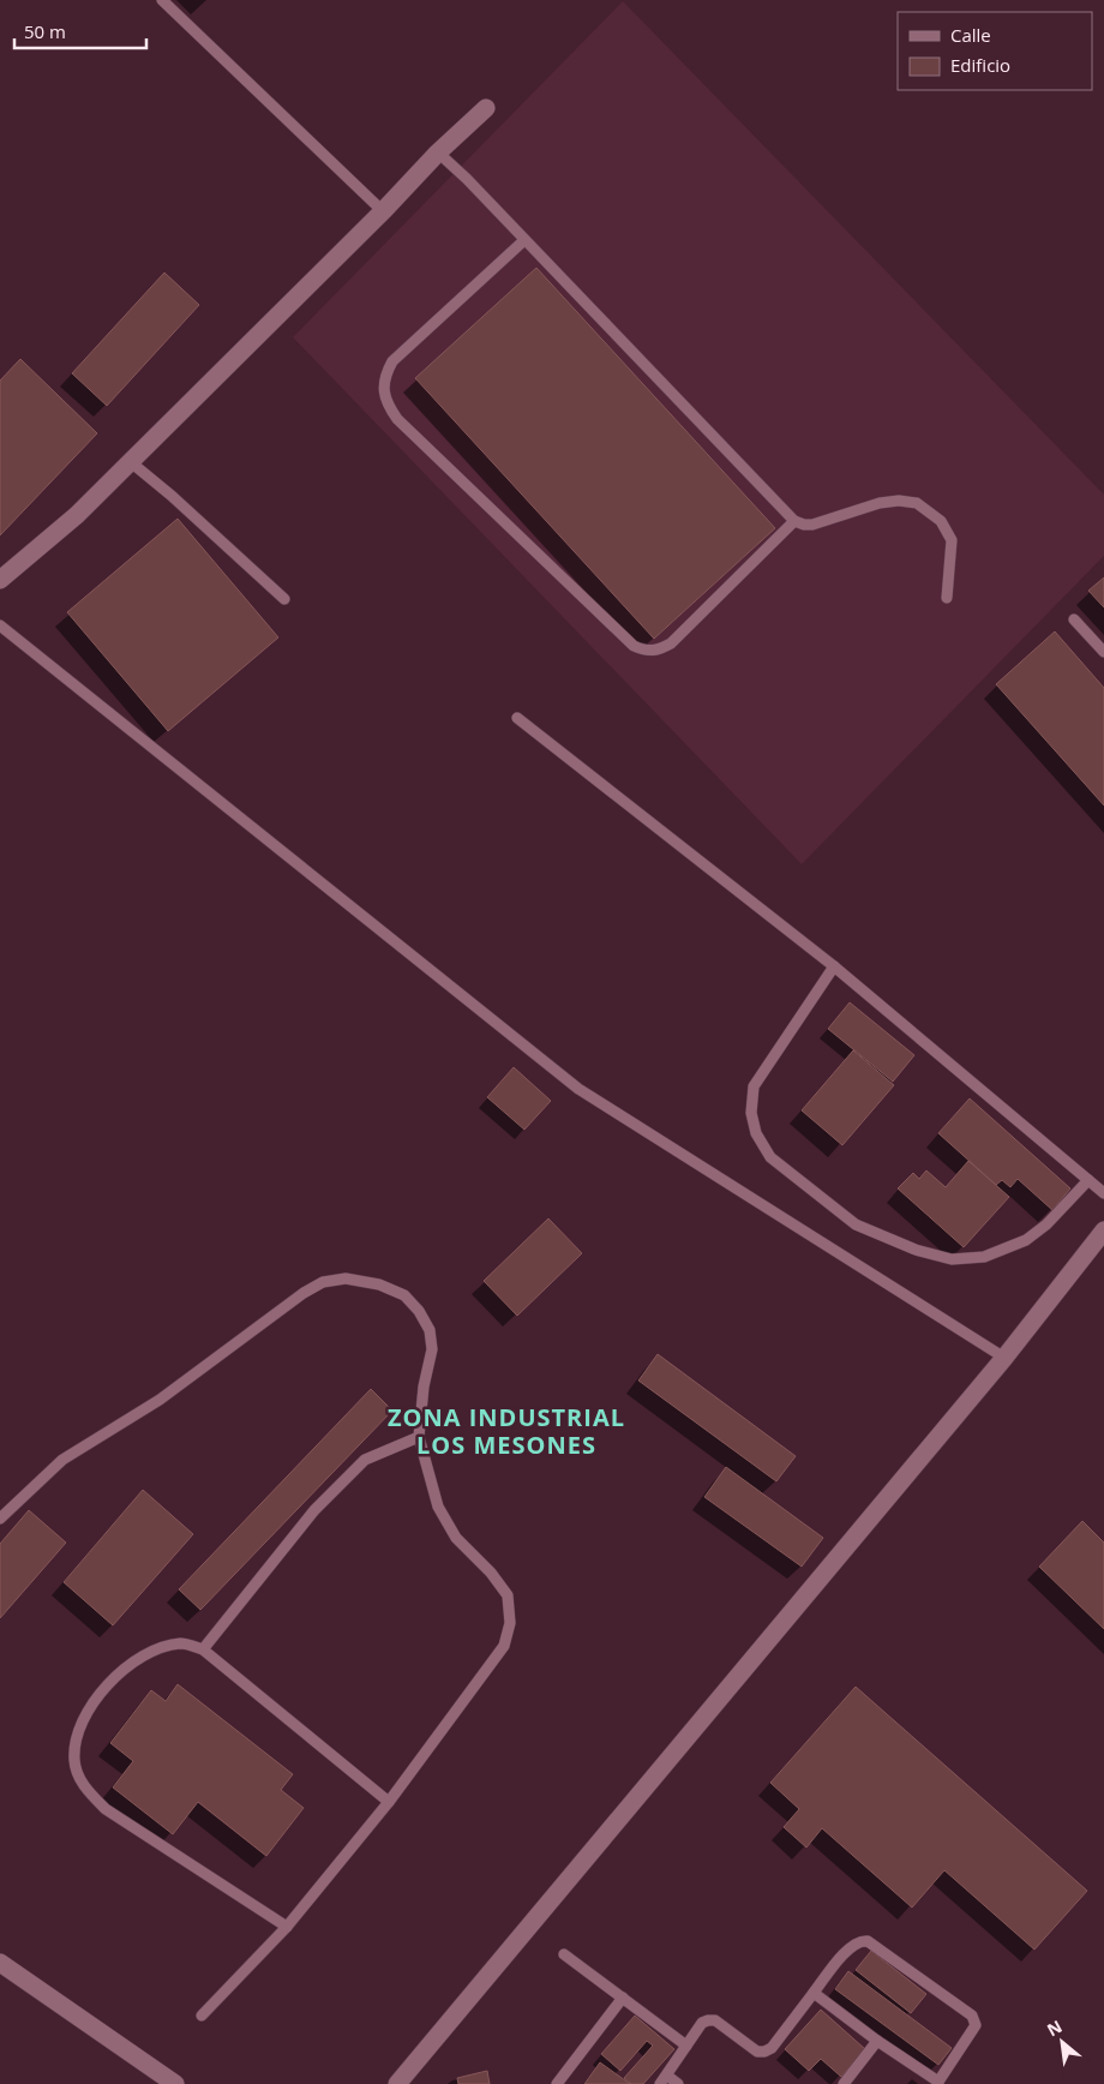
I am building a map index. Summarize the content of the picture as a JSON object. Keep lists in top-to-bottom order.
{
  "districts": ["ZONA INDUSTRIAL LOS MESONES"],
  "legend": ["Calle", "Edificio"],
  "scale_bar": "50 m",
  "north": "top left"
}
